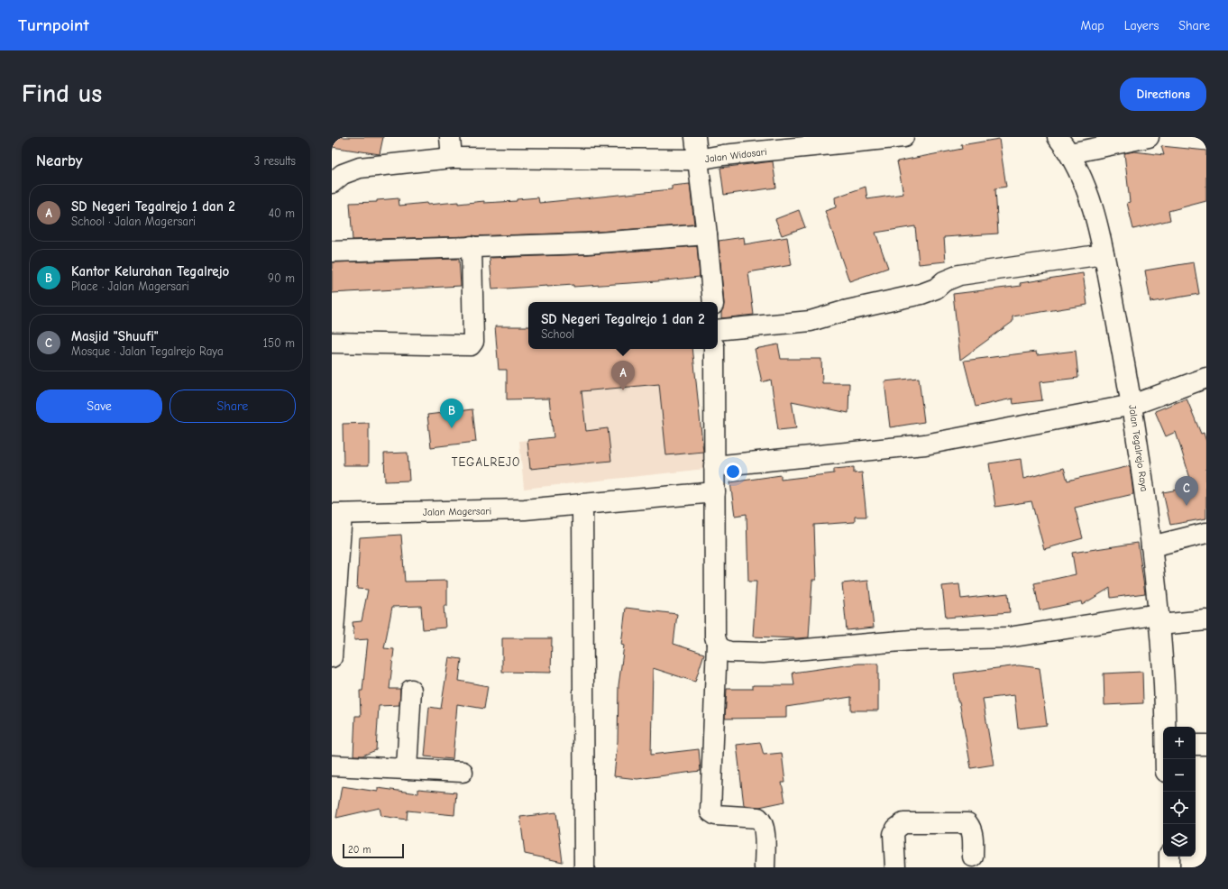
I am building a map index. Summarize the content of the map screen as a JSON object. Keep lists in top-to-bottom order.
{
  "streets": {
    "street": ["Jalan Widosari", "Jalan Tegalrejo Raya", "Jalan Magersari"]
  },
  "districts": ["TEGALREJO"],
  "scale_bar": "20 m",
  "page": {
    "header": "Turnpoint",
    "nav": ["Map", "Layers", "Share"],
    "buttons": [
      "Directions",
      ["Save", "Share"]
    ],
    "title": "Find us",
    "heading": ["Nearby", "3 results"],
    "list": [
      {
        "mark": "A",
        "name": "SD Negeri Tegalrejo 1 dan 2",
        "note": "School · Jalan Magersari",
        "value": "40 m"
      },
      {
        "mark": "B",
        "name": "Kantor Kelurahan Tegalrejo",
        "note": "Place · Jalan Magersari",
        "value": "90 m"
      },
      {
        "mark": "C",
        "name": "Masjid \"Shuufi\"",
        "note": "Mosque · Jalan Tegalrejo Raya",
        "value": "150 m"
      }
    ],
    "popup": ["SD Negeri Tegalrejo 1 dan 2", "School"],
    "pins": ["A", "B", "C"],
    "map_buttons": ["+", "−"],
    "scale": "20 m"
  }
}
